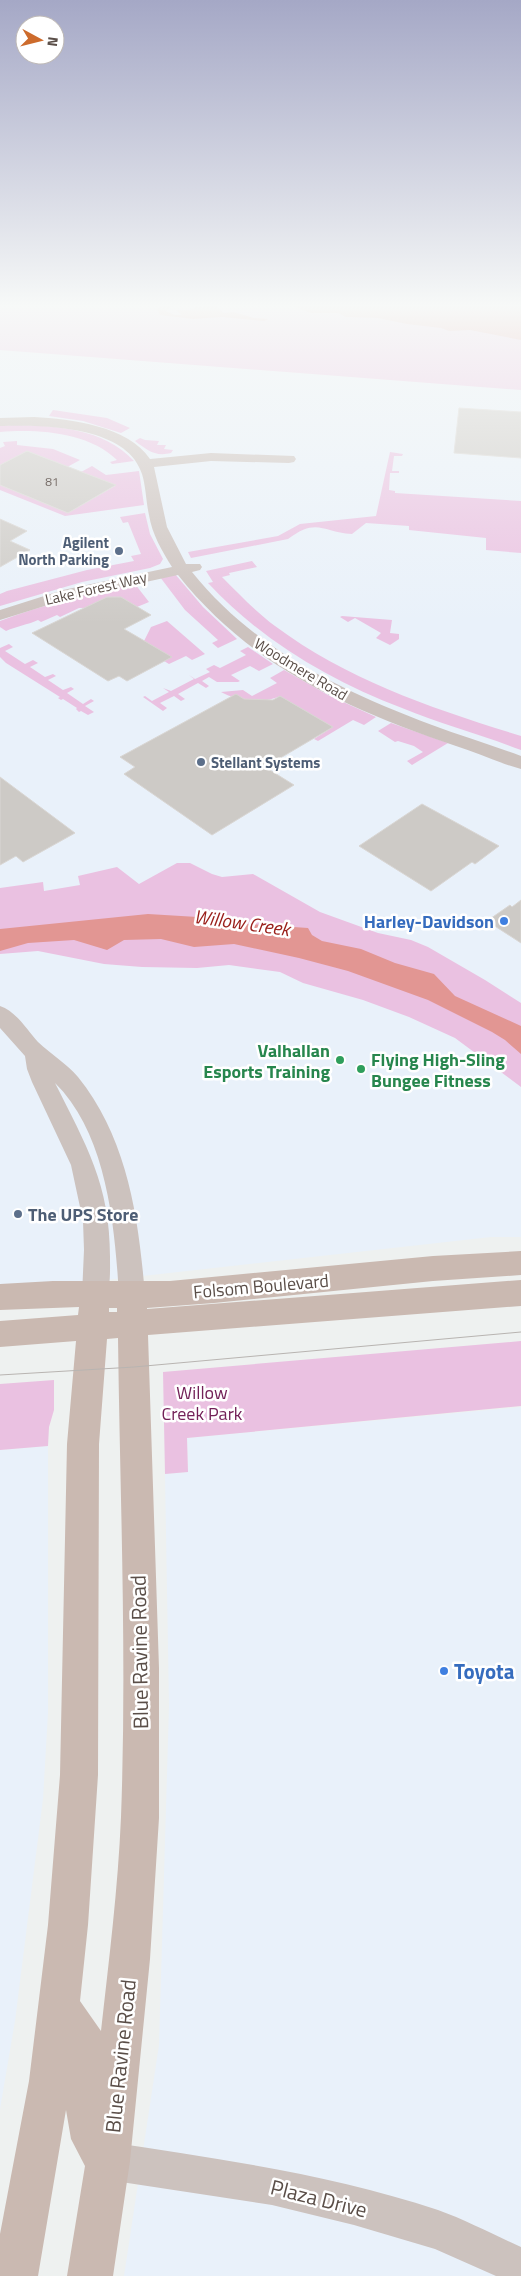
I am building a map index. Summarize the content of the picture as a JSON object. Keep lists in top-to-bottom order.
{
  "streets": {
    "main road": ["Folsom Boulevard", "Blue Ravine Road"],
    "street": ["Lake Forest Way", "Woodmere Road", "Plaza Drive"]
  },
  "crossings": [
    ["Lake Forest Way", "Woodmere Road"],
    ["Folsom Boulevard", "Blue Ravine Road"],
    ["Blue Ravine Road", "Plaza Drive"]
  ],
  "water": ["Willow Creek"],
  "parks": ["Willow Creek Park"],
  "places": [
    "Agilent North Parking",
    "Stellant Systems",
    "Harley-Davidson",
    "Valhallan Esports Training",
    "Flying High-Sling Bungee Fitness",
    "The UPS Store",
    "Toyota"
  ],
  "house_numbers": ["81"],
  "north": "right"
}
